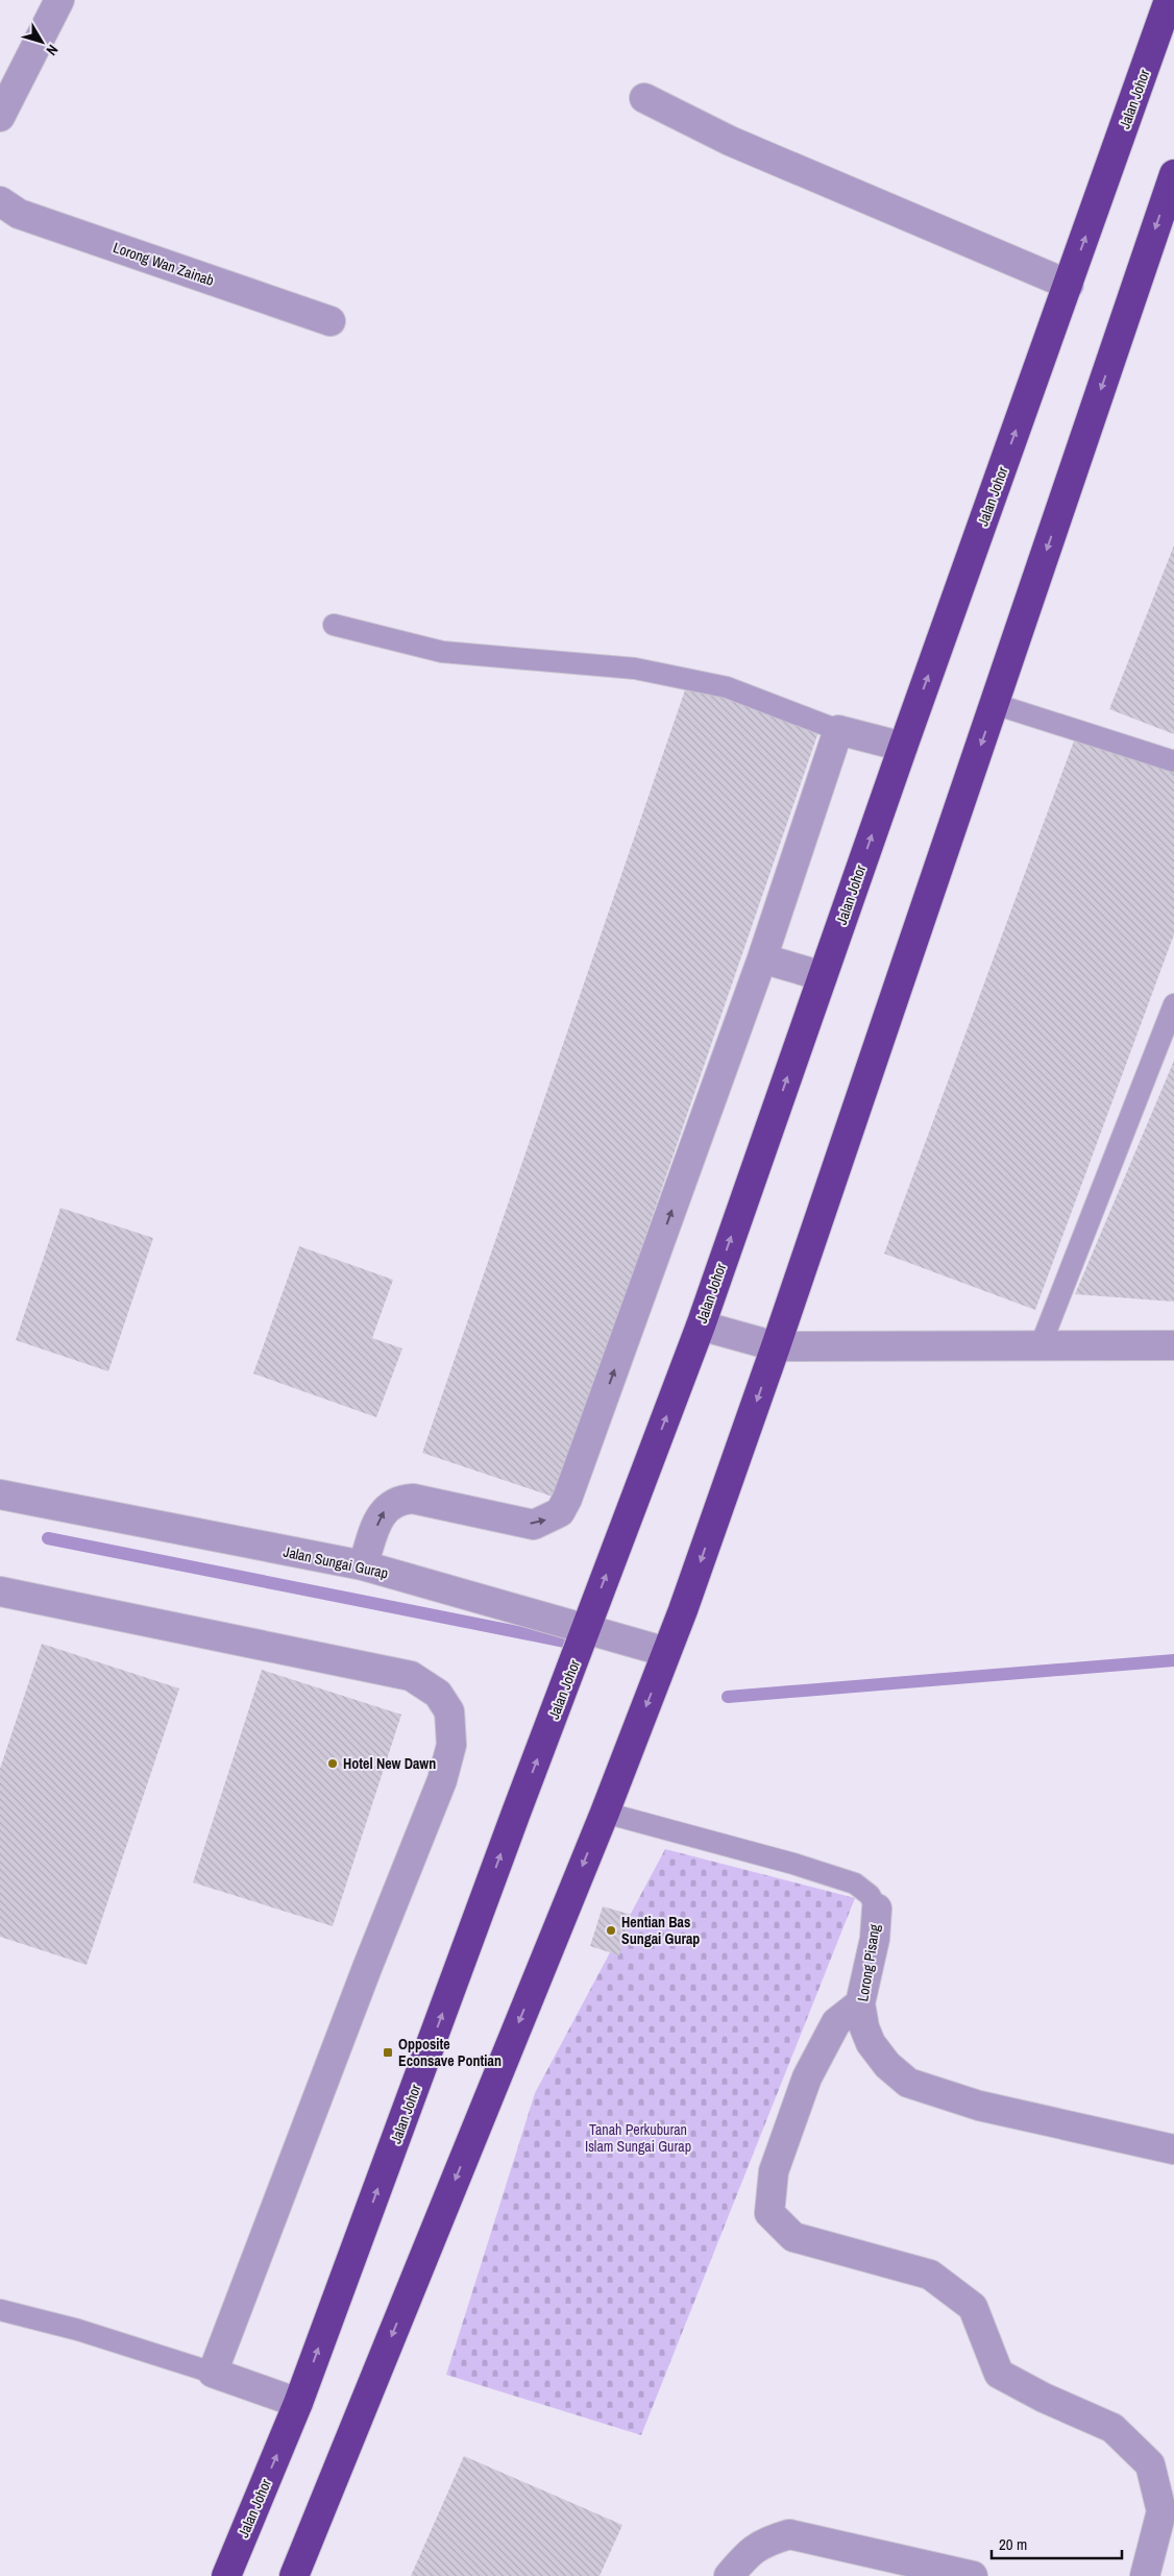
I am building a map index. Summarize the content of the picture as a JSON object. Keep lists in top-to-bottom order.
{
  "streets": {
    "highway": ["Jalan Johor"],
    "street": ["Lorong Wan Zainab", "Jalan Sungai Gurap", "Lorong Pisang"]
  },
  "crossings": [
    ["Jalan Johor", "Jalan Sungai Gurap"]
  ],
  "parks": ["Tanah Perkuburan Islam Sungai Gurap"],
  "places": {
    "other": ["Hotel New Dawn", "Hentian Bas Sungai Gurap"],
    "transit": ["Opposite Econsave Pontian"]
  },
  "scale_bar": "20 m",
  "north": "bottom right"
}
